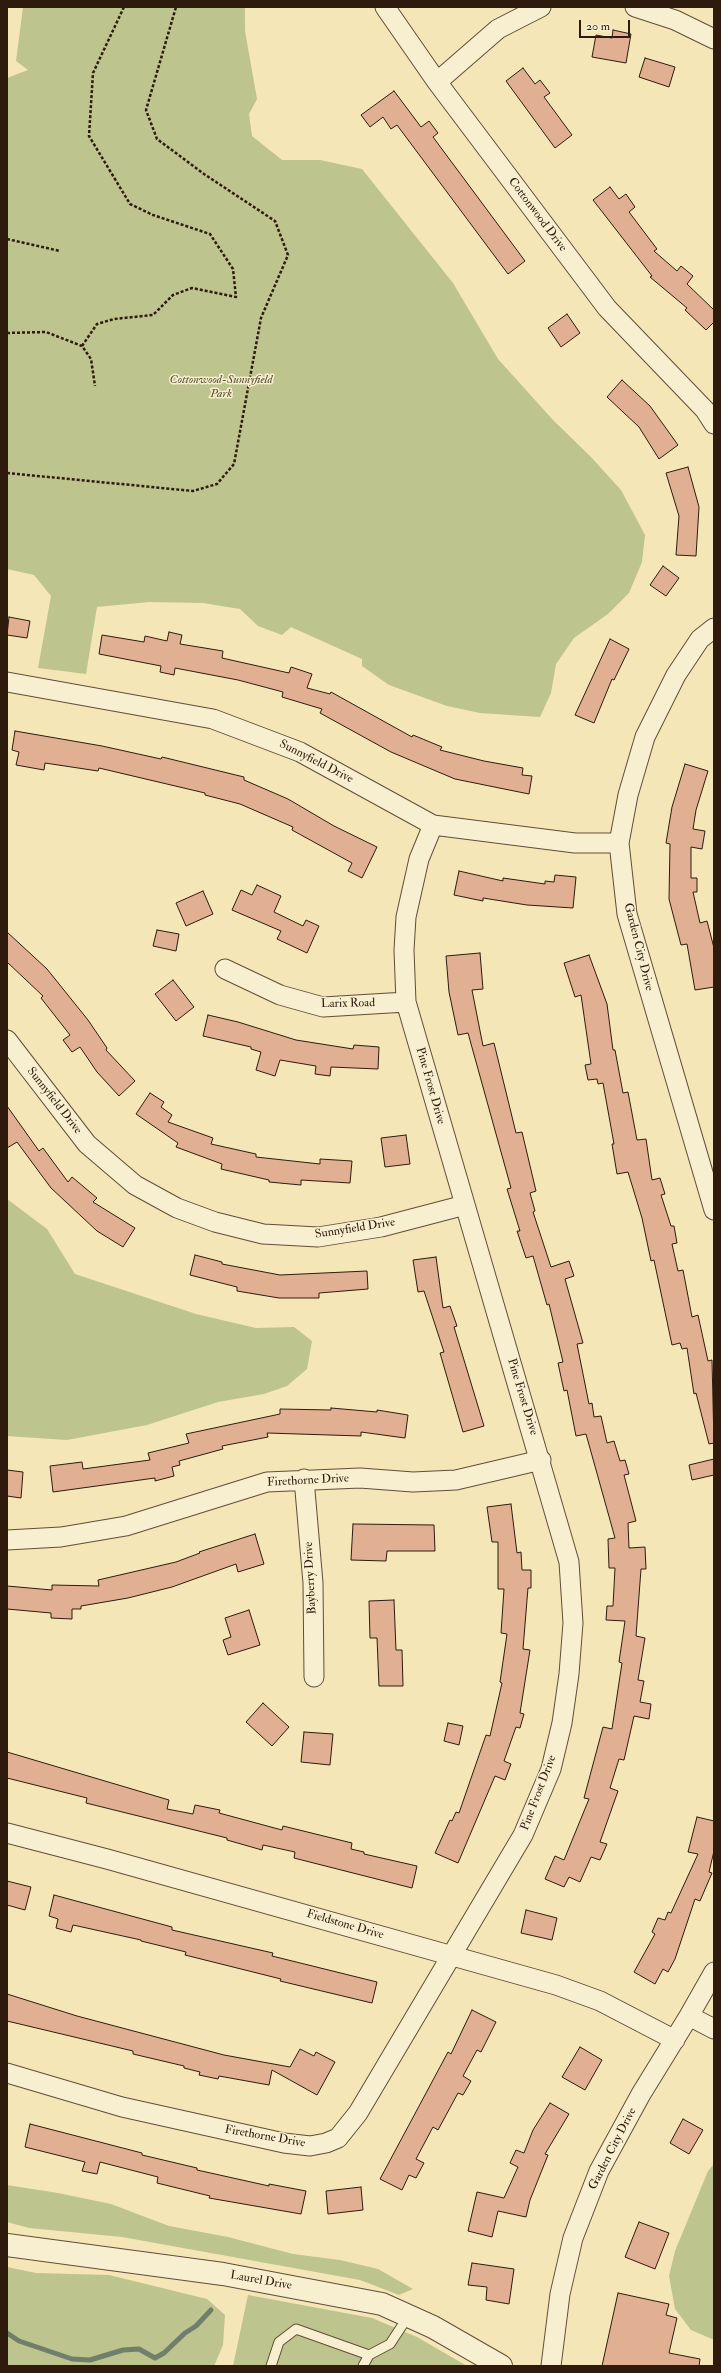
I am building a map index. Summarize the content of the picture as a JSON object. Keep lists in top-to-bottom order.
{
  "streets": {
    "street": [
      "Cottonwood Drive",
      "Sunnyfield Drive",
      "Garden City Drive",
      "Larix Road",
      "Pine Frost Drive",
      "Firethorne Drive",
      "Bayberry Drive",
      "Fieldstone Drive",
      "Laurel Drive"
    ]
  },
  "crossings": [
    ["Sunnyfield Drive", "Garden City Drive"],
    ["Sunnyfield Drive", "Pine Frost Drive"],
    ["Garden City Drive", "Fieldstone Drive"],
    ["Larix Road", "Pine Frost Drive"],
    ["Pine Frost Drive", "Firethorne Drive"],
    ["Pine Frost Drive", "Fieldstone Drive"],
    ["Firethorne Drive", "Bayberry Drive"],
    ["Firethorne Drive", "Fieldstone Drive"]
  ],
  "parks": ["Cottonwood-Sunnyfield Park"],
  "scale_bar": "20 m"
}
